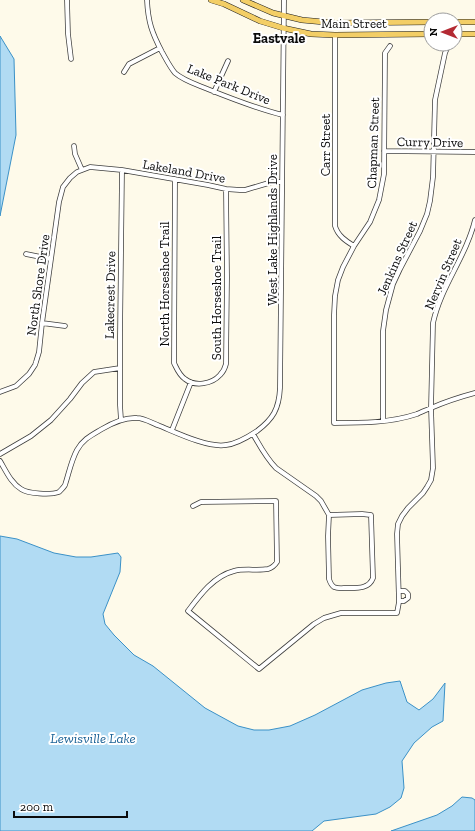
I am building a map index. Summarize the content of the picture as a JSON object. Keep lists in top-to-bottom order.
{
  "streets": {
    "main road": ["Main Street"],
    "street": [
      "Lake Park Drive",
      "Curry Drive",
      "Chapman Street",
      "Carr Street",
      "Lakeland Drive",
      "West Lake Highlands Drive",
      "Jenkins Street",
      "Nervin Street",
      "North Horseshoe Trail",
      "North Shore Drive",
      "Lakecrest Drive",
      "South Horseshoe Trail"
    ]
  },
  "crossings": [
    ["Main Street", "Carr Street"],
    ["Main Street", "West Lake Highlands Drive"],
    ["Lake Park Drive", "West Lake Highlands Drive"],
    ["Curry Drive", "Chapman Street"],
    ["Curry Drive", "Jenkins Street"],
    ["Chapman Street", "Carr Street"],
    ["Chapman Street", "Jenkins Street"],
    ["Lakeland Drive", "West Lake Highlands Drive"],
    ["Lakeland Drive", "North Horseshoe Trail"],
    ["Lakeland Drive", "North Shore Drive"],
    ["Lakeland Drive", "Lakecrest Drive"],
    ["Lakeland Drive", "South Horseshoe Trail"],
    ["West Lake Highlands Drive", "Lakecrest Drive"],
    ["North Horseshoe Trail", "South Horseshoe Trail"]
  ],
  "districts": ["Eastvale"],
  "water": ["Lewisville Lake"],
  "scale_bar": "200 m",
  "north": "left"
}
